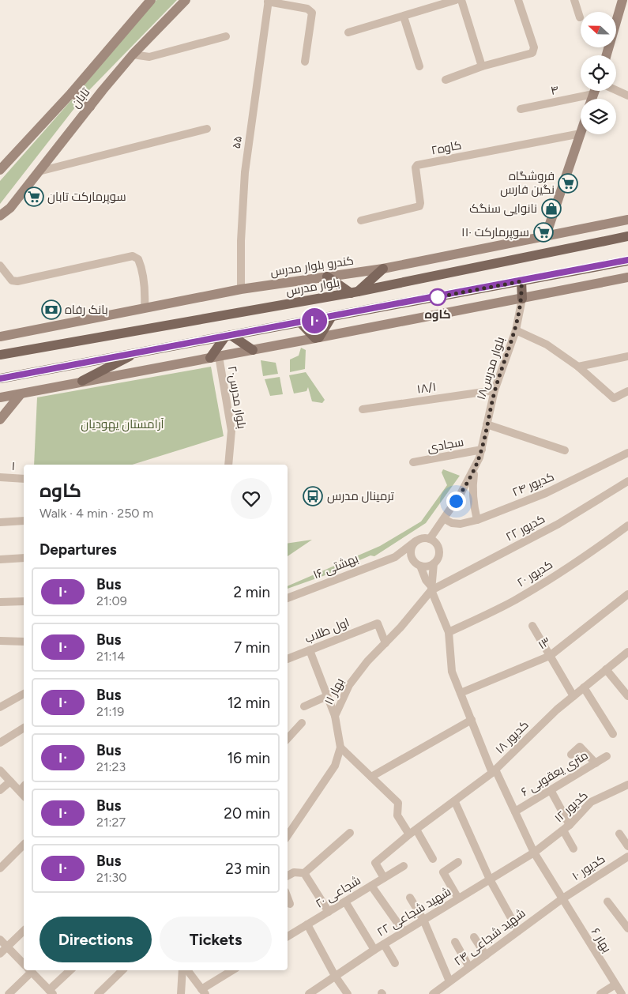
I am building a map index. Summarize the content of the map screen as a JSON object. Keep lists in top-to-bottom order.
{
  "streets": {
    "main road": ["تابان", "کندرو بلوار مدرس", "بلوار مدرس"],
    "street": [
      "۴",
      "۵۵",
      "کاوه۲",
      "بلوار مدرس۱۸",
      "۱۸/۱",
      "بلوار مدرس۲۰",
      "سجادی",
      "۱",
      "کدیور ۲۴",
      "کدیور ۲۲",
      "۱۶ بهشتی",
      "کدیور ۲۰",
      "اول طلاب",
      "۱۳",
      "بهار ۱۱",
      "کدیور ۱۸",
      "۶ متری یعقوبی",
      "کدیور ۱۲",
      "کدیور ۱۰",
      "شجاعی ۲۰",
      "شهید شجاعی ۲۲",
      "شهید شجاعی ۲۴",
      "بهار ۶"
    ]
  },
  "crossings": [
    ["۵۵", "کندرو بلوار مدرس"],
    ["بلوار مدرس۱۸", "۱۸/۱"],
    ["بلوار مدرس۱۸", "سجادی"],
    ["کدیور ۲۲", "بهار ۱۱"],
    ["کدیور ۲۲", "بهار ۶"],
    ["کدیور ۲۰", "بهار ۶"],
    ["اول طلاب", "بهار ۱۱"],
    ["۱۳", "بهار ۶"],
    ["بهار ۱۱", "بهار ۶"],
    ["کدیور ۱۸", "شجاعی ۲۰"],
    ["کدیور ۱۸", "بهار ۶"],
    ["۶ متری یعقوبی", "بهار ۶"],
    ["کدیور ۱۲", "شهید شجاعی ۲۲"],
    ["کدیور ۱۲", "بهار ۶"],
    ["کدیور ۱۰", "شهید شجاعی ۲۴"],
    ["کدیور ۱۰", "بهار ۶"],
    ["شهید شجاعی ۲۲", "بهار ۶"],
    ["شهید شجاعی ۲۴", "بهار ۶"]
  ],
  "parks": ["آرامستان یهودیان"],
  "places": {
    "supermarket": ["فروشگاه نگین فارس", "سوپرمارکت تابان", "سوپرمارکت ۱۱۰"],
    "shop": ["نانوایی سنگک"],
    "other": ["کاوه"],
    "bank": ["بانک رفاه"],
    "bus stop": ["ترمینال مدرس"]
  },
  "lines": ["bus line ۱۰"],
  "north": "left",
  "page": {
    "on_map": "۱۰",
    "heading": [
      ["کاوه", "Walk · 4 min · 250 m"],
      "Departures"
    ],
    "list": [
      {
        "mark": "۱۰",
        "name": "Bus",
        "note": "21:09",
        "value": "2 min"
      },
      {
        "mark": "۱۰",
        "name": "Bus",
        "note": "21:14",
        "value": "7 min"
      },
      {
        "mark": "۱۰",
        "name": "Bus",
        "note": "21:19",
        "value": "12 min"
      },
      {
        "mark": "۱۰",
        "name": "Bus",
        "note": "21:23",
        "value": "16 min"
      },
      {
        "mark": "۱۰",
        "name": "Bus",
        "note": "21:27",
        "value": "20 min"
      },
      {
        "mark": "۱۰",
        "name": "Bus",
        "note": "21:30",
        "value": "23 min"
      }
    ],
    "buttons": ["Directions", "Tickets"]
  }
}
